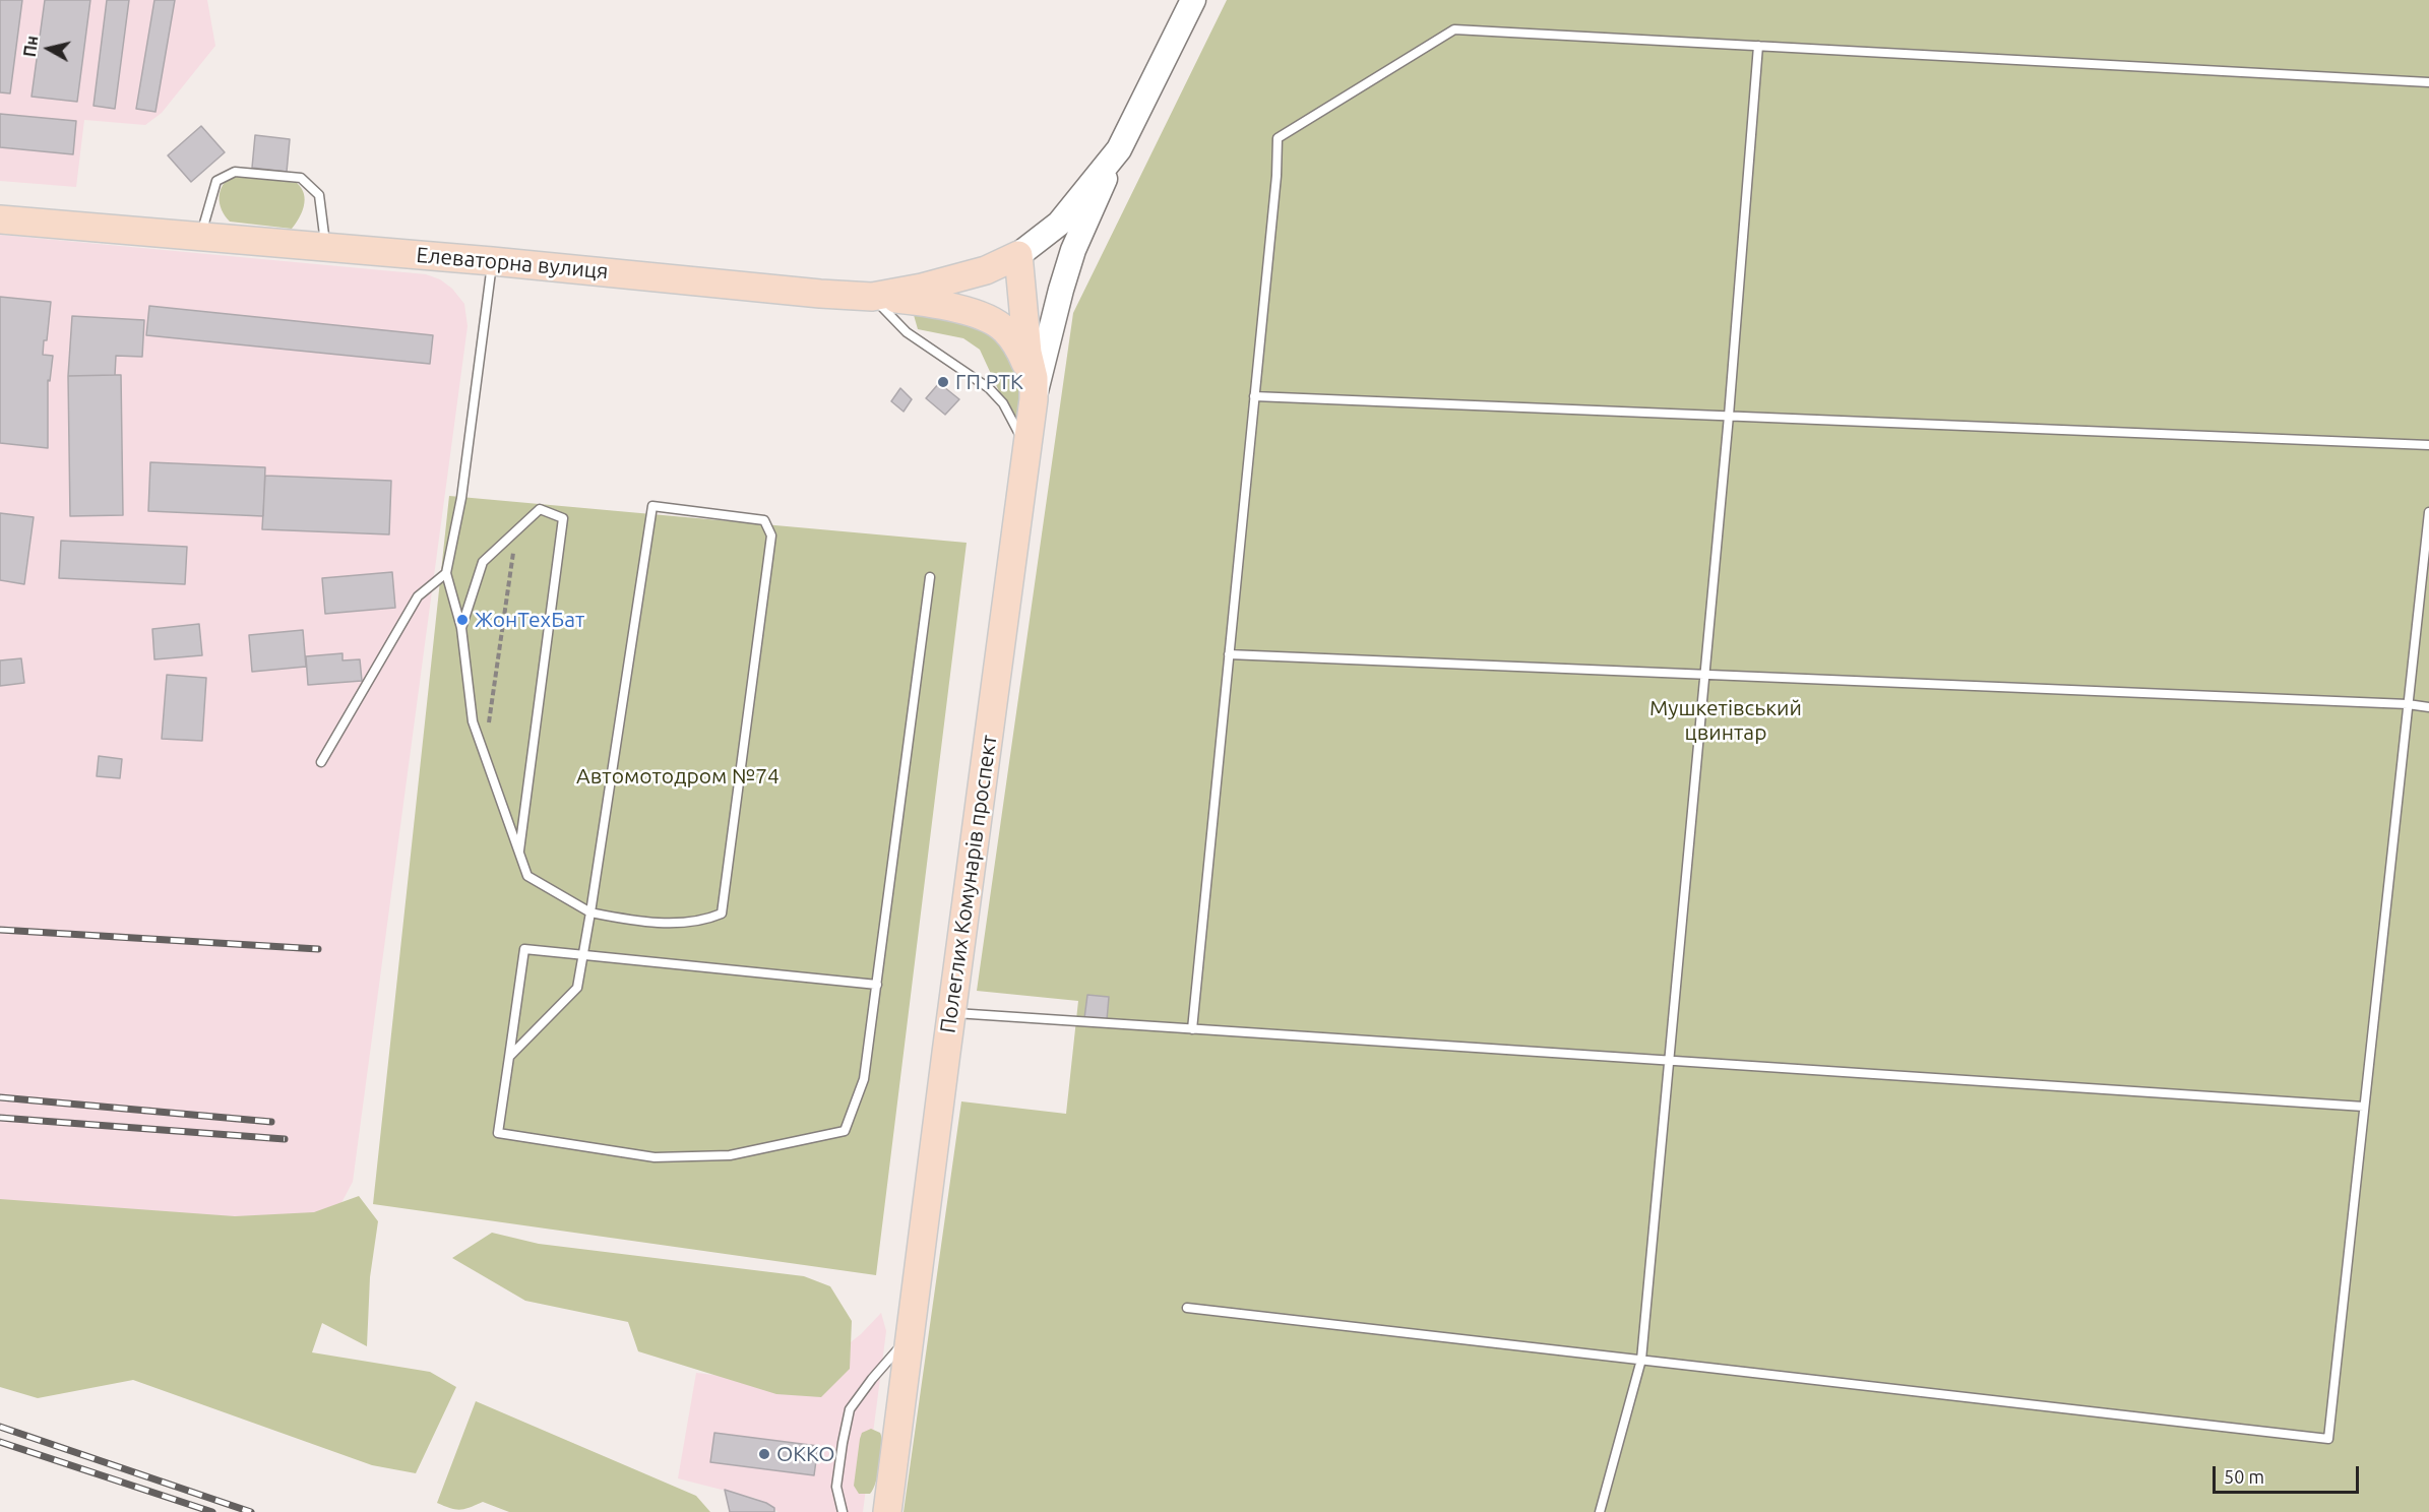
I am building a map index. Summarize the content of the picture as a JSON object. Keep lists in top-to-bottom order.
{
  "streets": {
    "main road": ["Елеваторна вулиця", "Полеглих Комунарів проспект"]
  },
  "crossings": [
    ["Елеваторна вулиця", "Полеглих Комунарів проспект"]
  ],
  "parks": ["Мушкетівський цвинтар", "Автомотодром №74"],
  "places": ["ГП РТК", "ЖонТехБат", "ОККО"],
  "scale_bar": "50 m",
  "north": "left"
}
